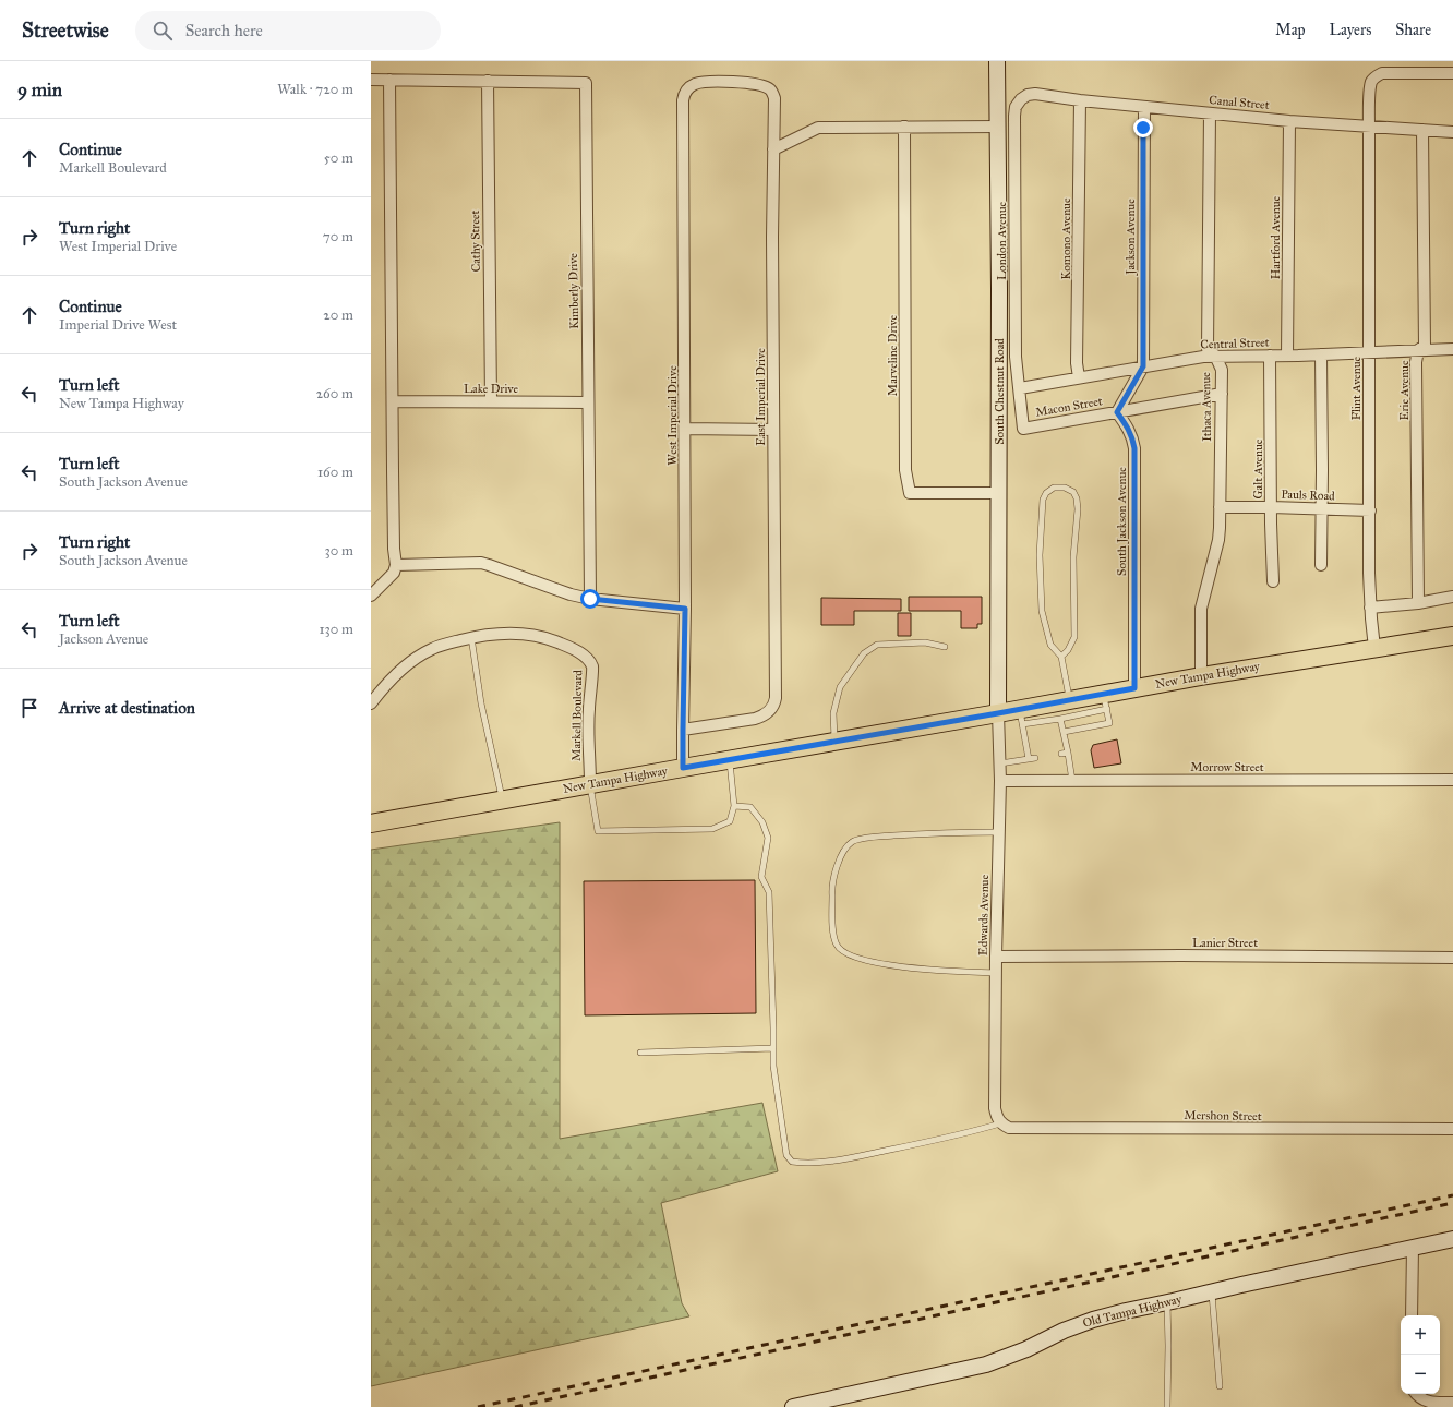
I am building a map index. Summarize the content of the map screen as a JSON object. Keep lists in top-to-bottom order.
{
  "streets": {
    "main road": ["South Chestnut Road", "New Tampa Highway", "Old Tampa Highway"],
    "street": [
      "Canal Street",
      "Jackson Avenue",
      "Hartford Avenue",
      "Komono Avenue",
      "Cathy Street",
      "London Avenue",
      "Kimberly Drive",
      "Central Street",
      "Marveline Drive",
      "Lake Drive",
      "Flint Avenue",
      "Erie Avenue",
      "East Imperial Drive",
      "Macon Street",
      "Ithaca Avenue",
      "West Imperial Drive",
      "Galt Avenue",
      "Pauls Road",
      "South Jackson Avenue",
      "Markell Boulevard",
      "Morrow Street",
      "Edwards Avenue",
      "Lanier Street",
      "Mershon Street"
    ]
  },
  "crossings": [
    ["Canal Street", "Jackson Avenue"],
    ["Canal Street", "Hartford Avenue"],
    ["Canal Street", "Komono Avenue"],
    ["Canal Street", "London Avenue"],
    ["Canal Street", "Flint Avenue"],
    ["Canal Street", "Erie Avenue"],
    ["Canal Street", "Ithaca Avenue"],
    ["Jackson Avenue", "Central Street"],
    ["Hartford Avenue", "Central Street"],
    ["Komono Avenue", "Central Street"],
    ["Cathy Street", "Kimberly Drive"],
    ["Cathy Street", "Lake Drive"],
    ["London Avenue", "Central Street"],
    ["London Avenue", "Macon Street"],
    ["Kimberly Drive", "Lake Drive"],
    ["Central Street", "Flint Avenue"],
    ["Central Street", "Erie Avenue"],
    ["Central Street", "Ithaca Avenue"],
    ["Central Street", "Galt Avenue"],
    ["Marveline Drive", "South Chestnut Road"],
    ["Flint Avenue", "Pauls Road"],
    ["Flint Avenue", "New Tampa Highway"],
    ["South Chestnut Road", "New Tampa Highway"],
    ["South Chestnut Road", "Edwards Avenue"],
    ["East Imperial Drive", "West Imperial Drive"],
    ["Macon Street", "Ithaca Avenue"],
    ["Macon Street", "South Jackson Avenue"],
    ["Ithaca Avenue", "Pauls Road"],
    ["Ithaca Avenue", "New Tampa Highway"],
    ["West Imperial Drive", "New Tampa Highway"],
    ["Galt Avenue", "Pauls Road"],
    ["South Jackson Avenue", "New Tampa Highway"],
    ["New Tampa Highway", "Markell Boulevard"],
    ["New Tampa Highway", "Edwards Avenue"],
    ["Morrow Street", "Edwards Avenue"],
    ["Edwards Avenue", "Lanier Street"],
    ["Edwards Avenue", "Mershon Street"]
  ],
  "page": {
    "header": "Streetwise",
    "search": "Search here",
    "nav": ["Map", "Layers", "Share"],
    "heading": ["9 min", "Walk · 720 m"],
    "list": [
      ["Continue", "Markell Boulevard", "50 m"],
      ["Turn right", "West Imperial Drive", "70 m"],
      ["Continue", "Imperial Drive West", "20 m"],
      ["Turn left", "New Tampa Highway", "260 m"],
      ["Turn left", "South Jackson Avenue", "160 m"],
      ["Turn right", "South Jackson Avenue", "30 m"],
      ["Turn left", "Jackson Avenue", "130 m"],
      "Arrive at destination"
    ],
    "map_buttons": ["+", "−"]
  }
}
